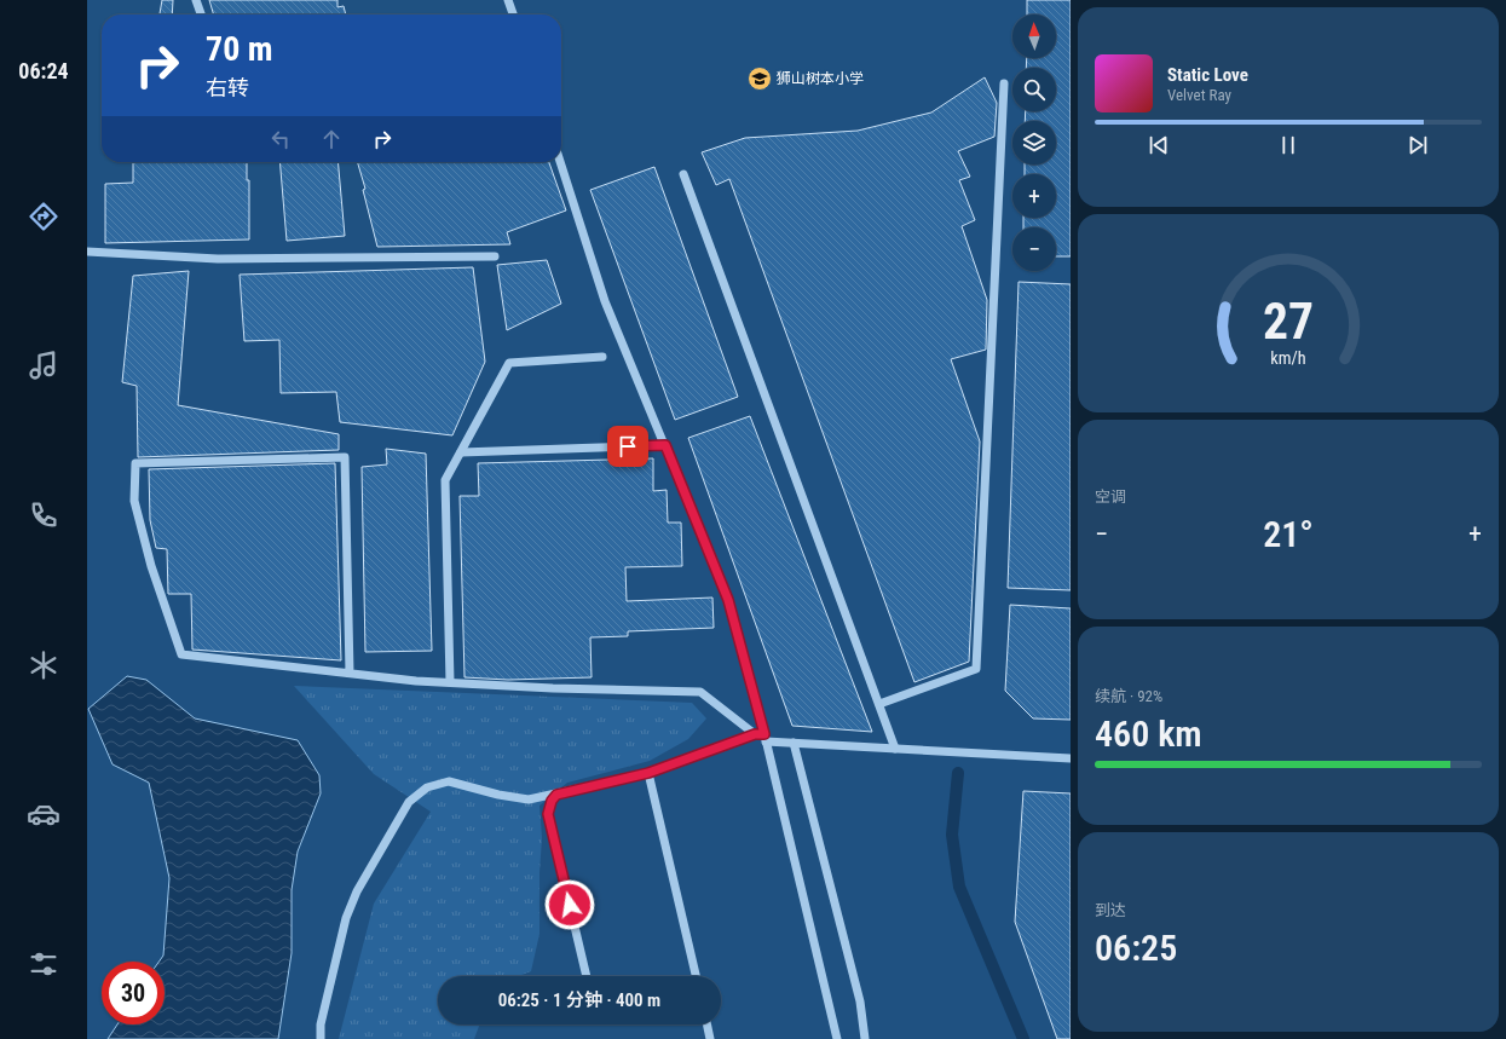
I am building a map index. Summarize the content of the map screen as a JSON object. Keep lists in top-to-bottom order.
{
  "places": {
    "school or university": ["狮山树本小学"]
  },
  "north": "top",
  "page": {
    "tabs": "06:24",
    "map_buttons": ["+", "−"],
    "turn": ["70 m", "右转"],
    "song": ["Static Love", "Velvet Ray"],
    "tile": [
      "空调",
      ["续航 · 92%", "460 km"],
      ["到达", "06:25"]
    ],
    "heat": ["−", "21°", "+"],
    "limit": "30",
    "trip": "06:25 · 1 分钟 · 400 m",
    "gauge": ["27", "km/h"]
  }
}
